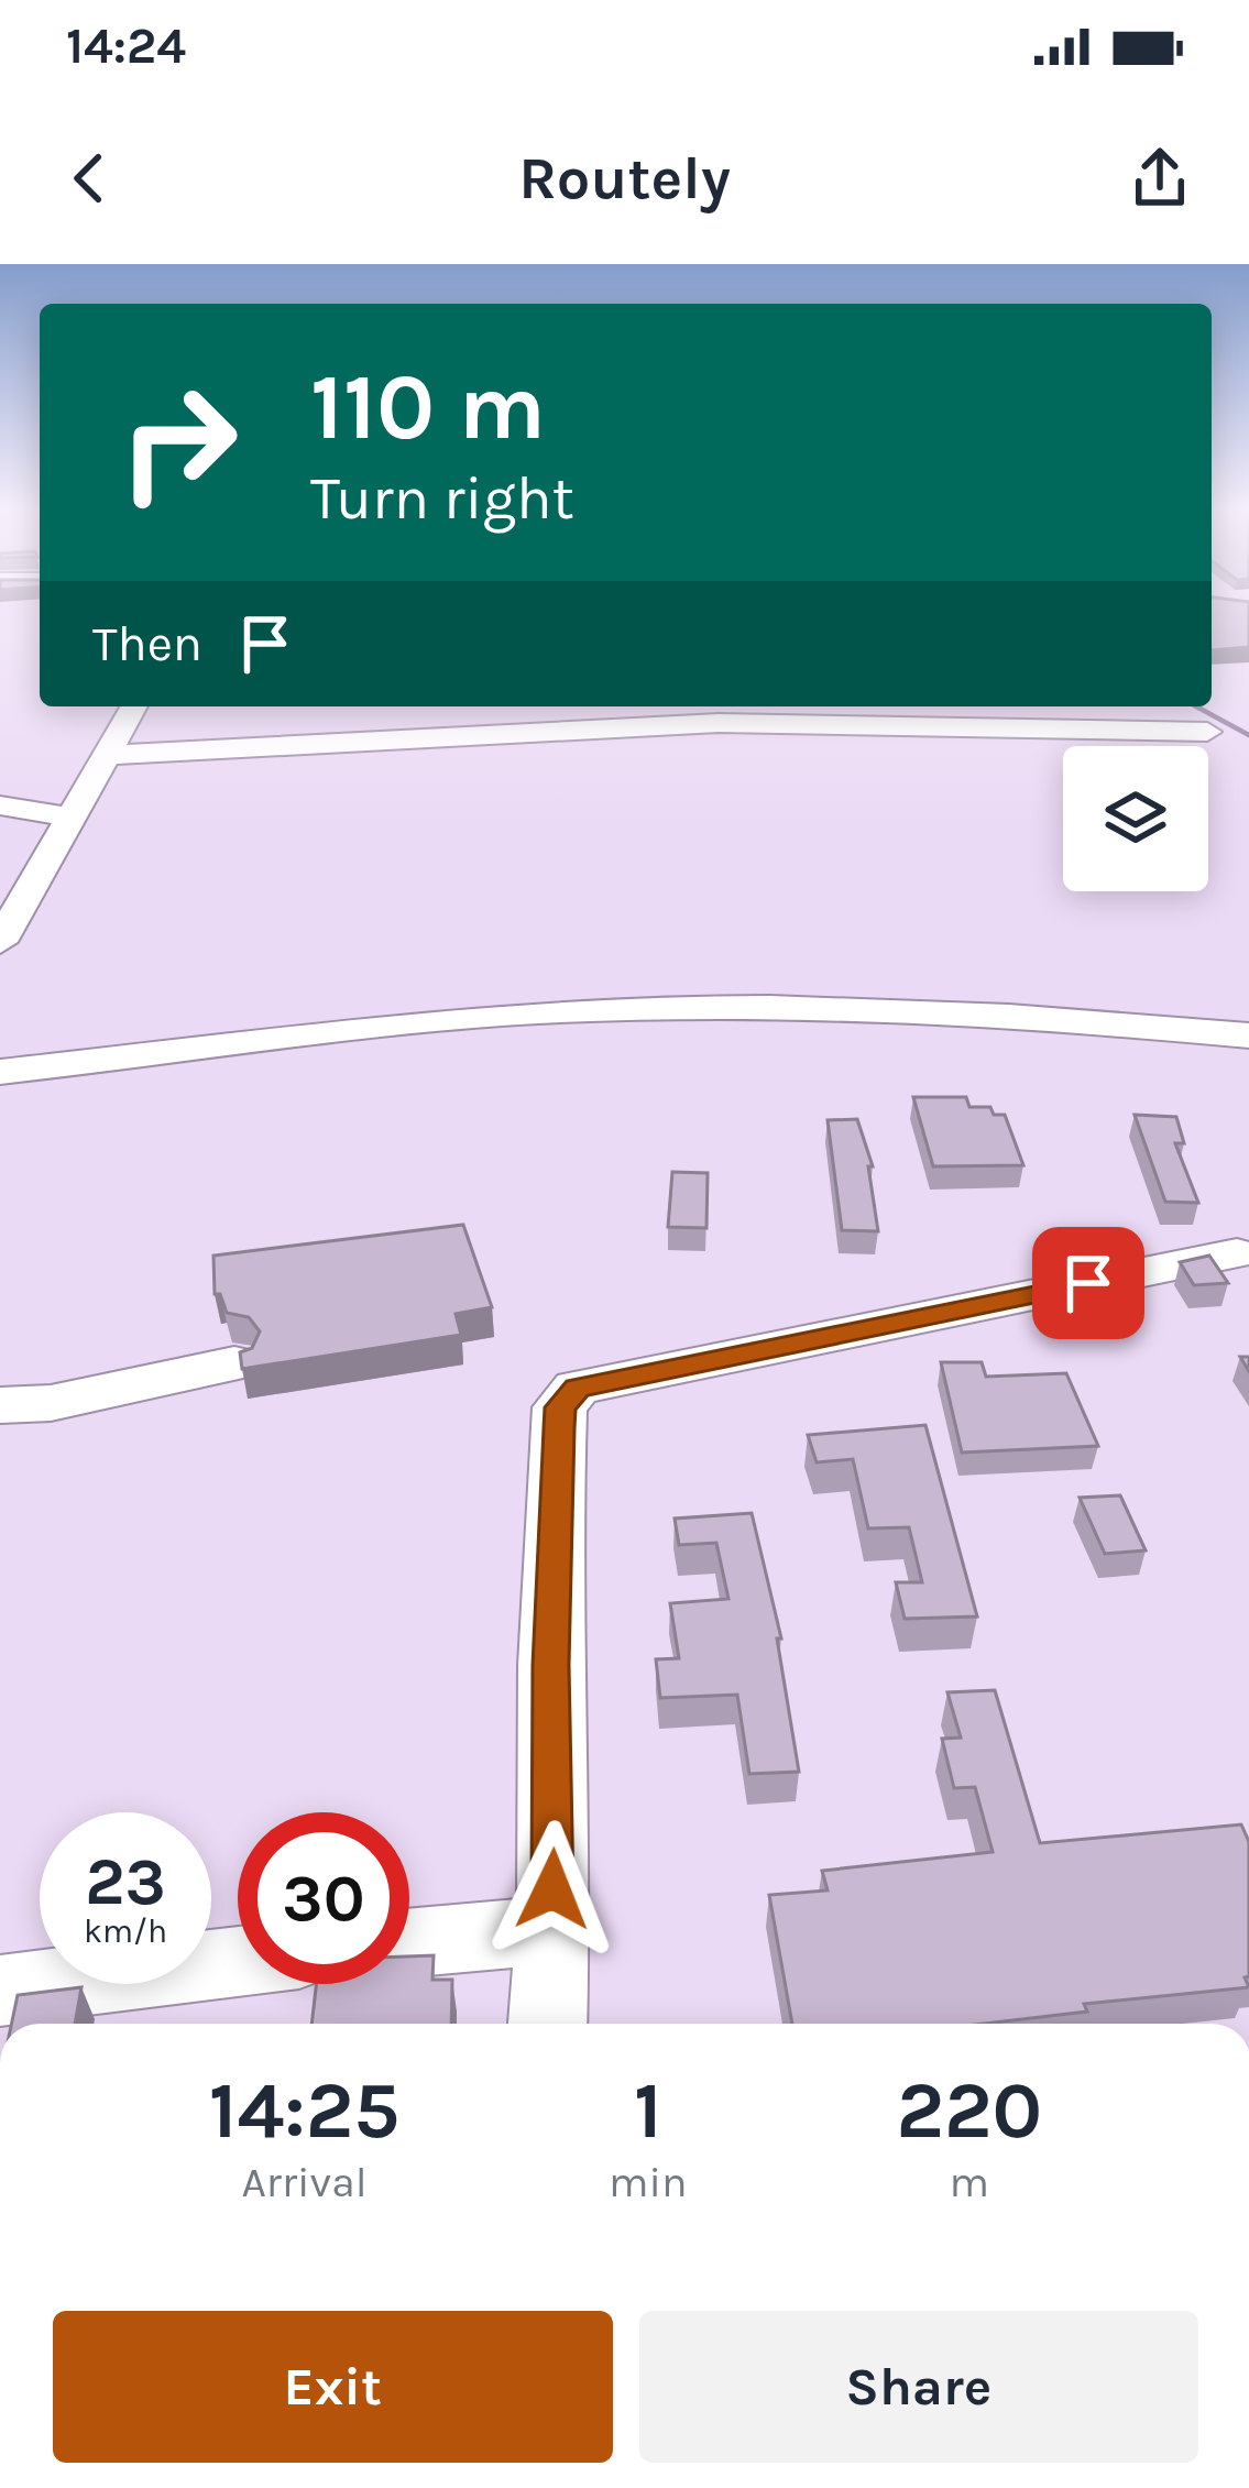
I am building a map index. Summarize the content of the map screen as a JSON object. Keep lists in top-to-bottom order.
{
  "page": {
    "status": "14:24",
    "header": "Routely",
    "turn": ["110 m", "Turn right"],
    "then": "Then",
    "speed": "23 km/h",
    "limit": "30",
    "eta": [
      "14:25",
      "Arrival",
      "1",
      "min",
      "220",
      "m"
    ],
    "buttons": ["Exit", "Share"]
  }
}
